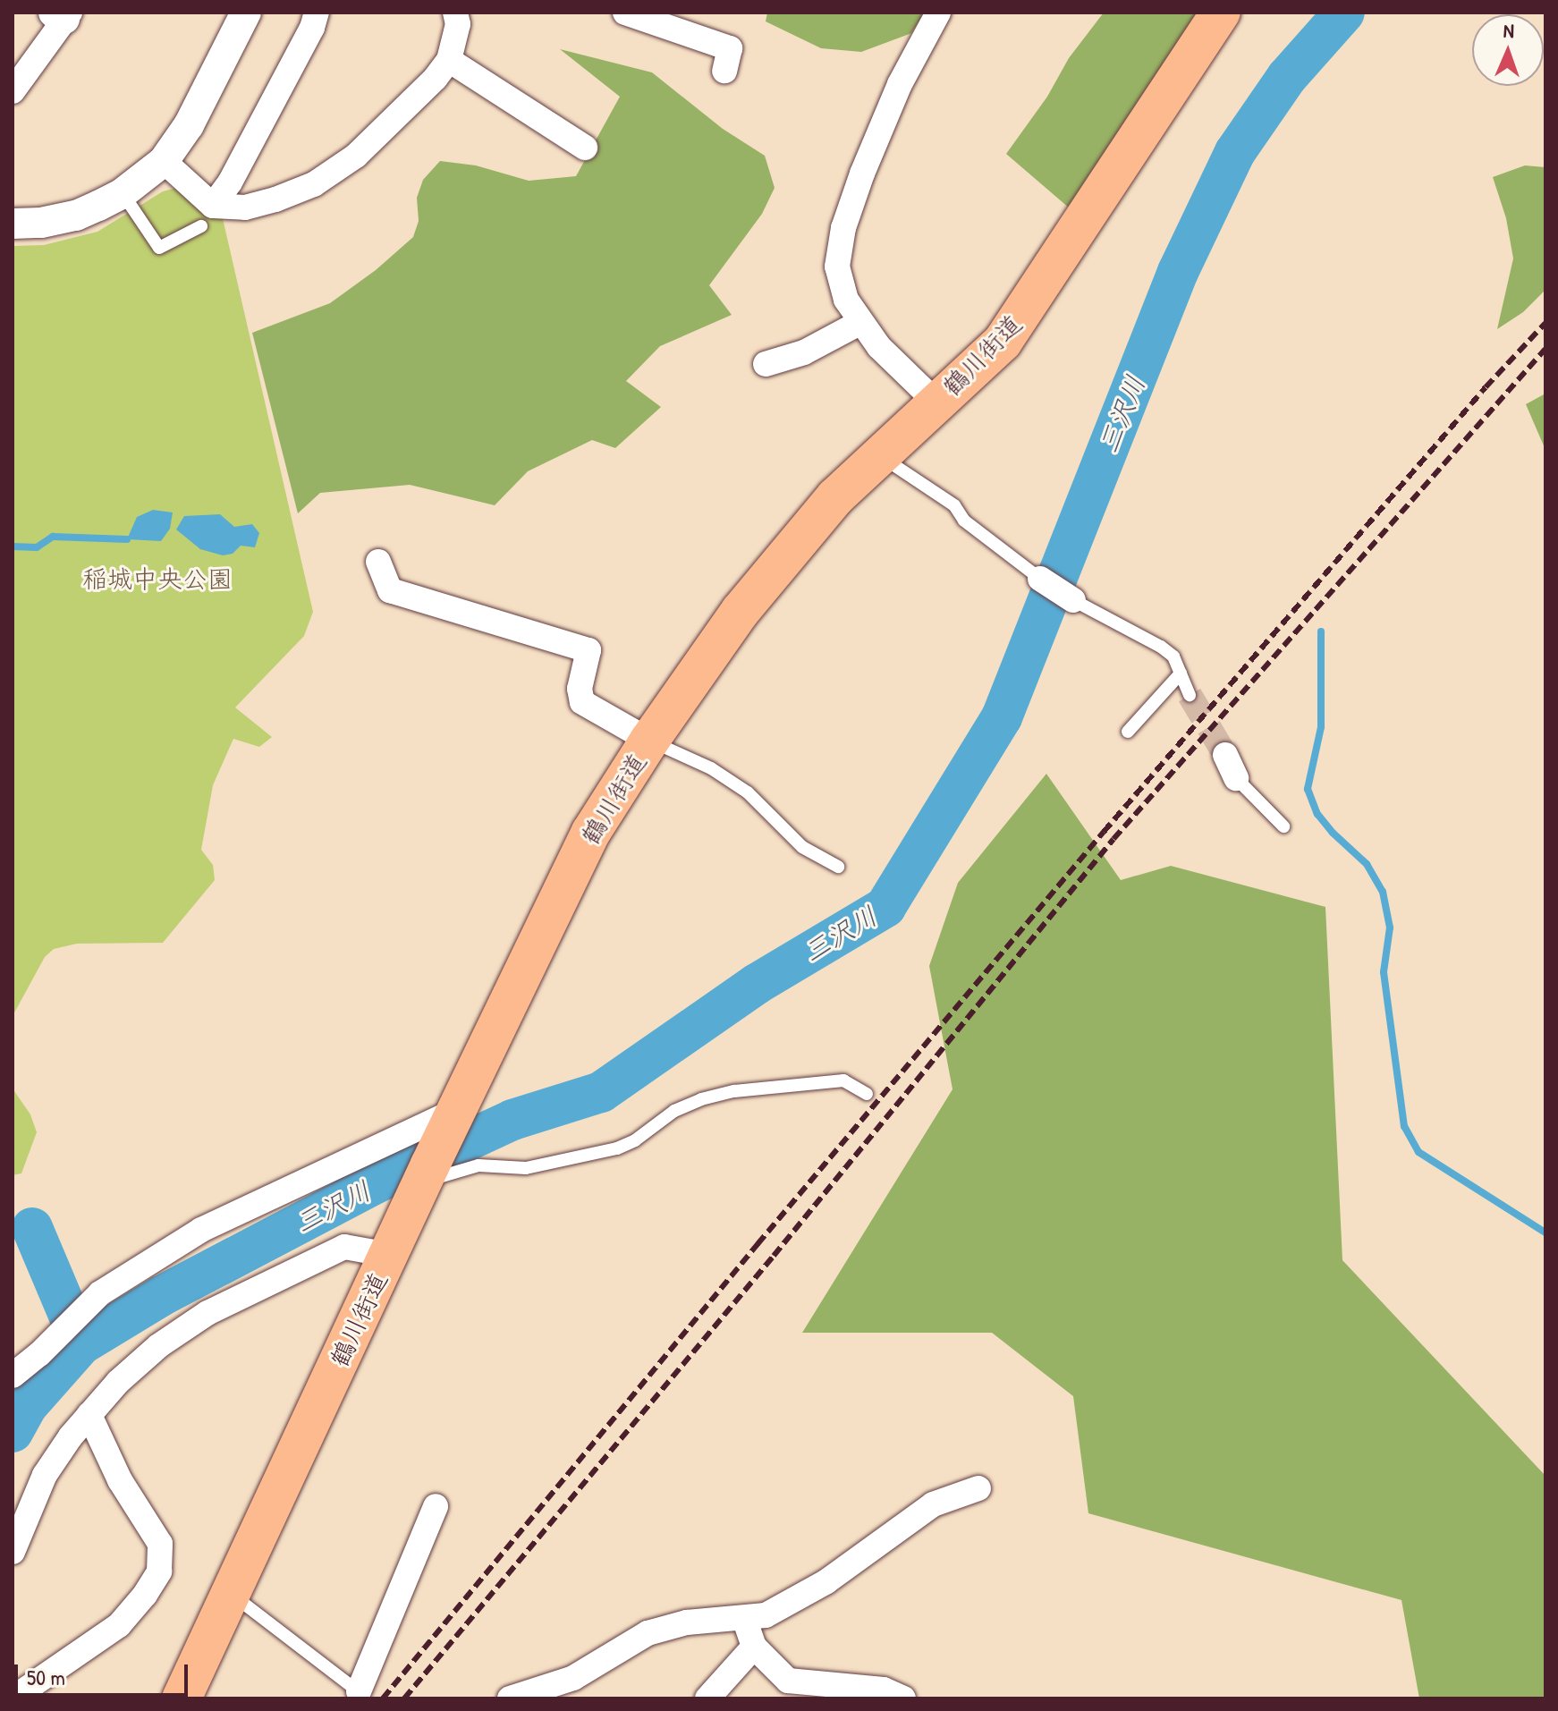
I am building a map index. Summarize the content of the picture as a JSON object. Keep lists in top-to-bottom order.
{
  "streets": {
    "main road": ["鶴川街道"]
  },
  "water": ["三沢川"],
  "parks": ["稲城中央公園"],
  "scale_bar": "50 m",
  "north": "top"
}
